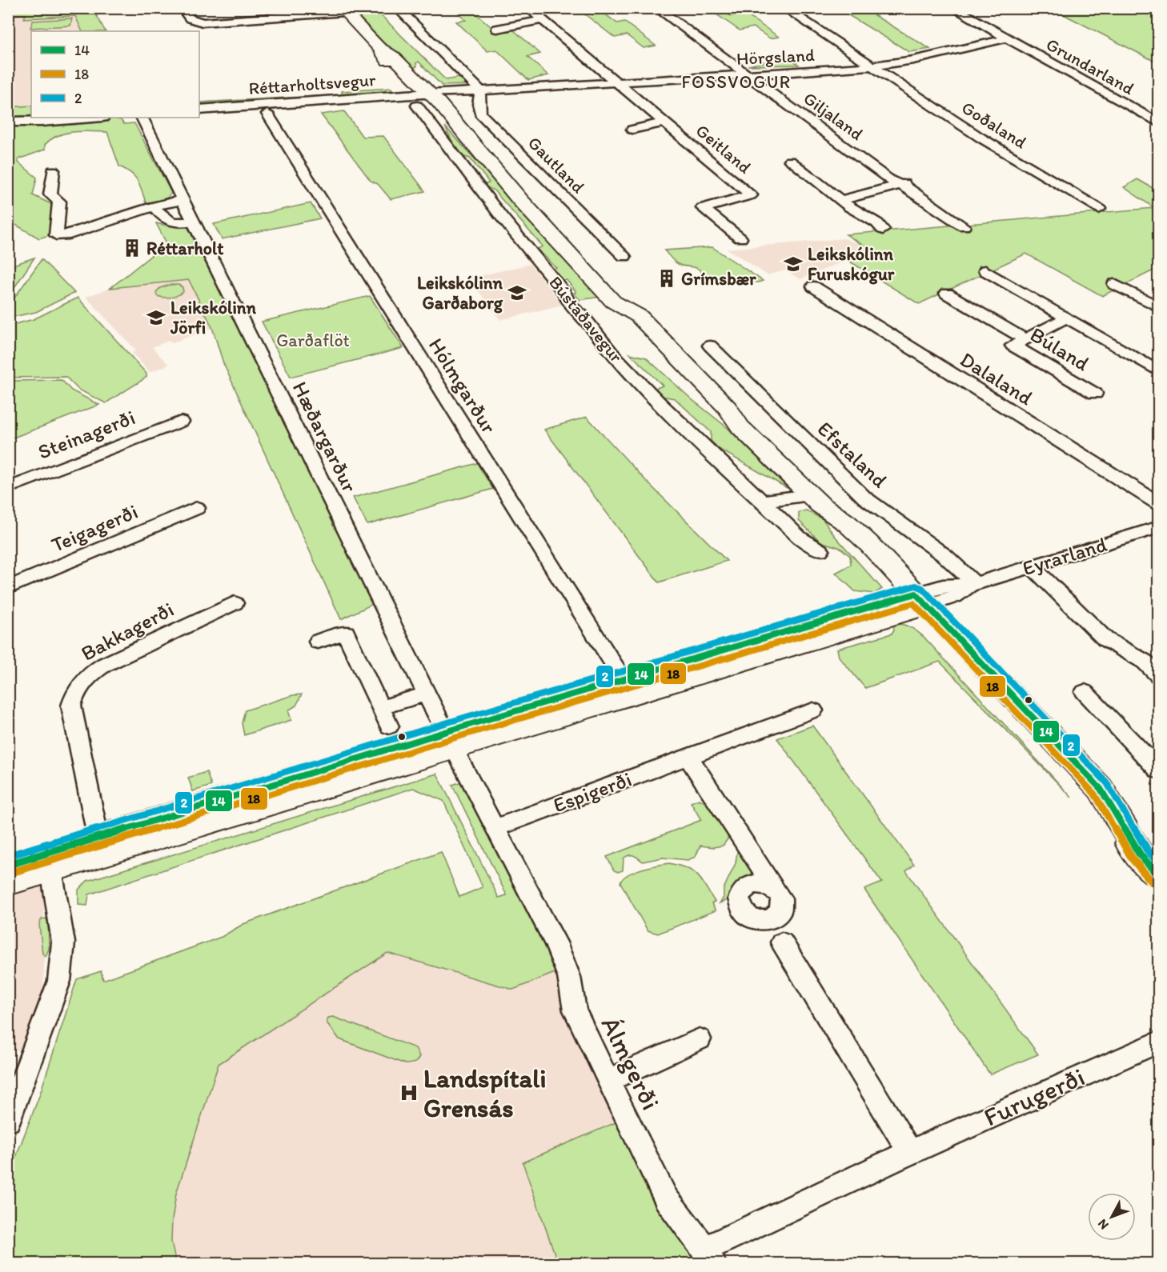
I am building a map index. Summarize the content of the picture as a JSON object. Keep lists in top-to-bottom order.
{
  "streets": {
    "main road": ["Bústaðavegur"],
    "street": [
      "Hörgsland",
      "Grundarland",
      "Réttarholtsvegur",
      "Giljaland",
      "Goðaland",
      "Geitland",
      "Gautland",
      "Búland",
      "Dalaland",
      "Hólmgarður",
      "Steinagerði",
      "Hæðargarður",
      "Efstaland",
      "Teigagerði",
      "Eyrarland",
      "Bakkagerði",
      "Espigerði",
      "Álmgerði",
      "Furugerði"
    ]
  },
  "crossings": [
    ["Hörgsland", "Grundarland"],
    ["Hörgsland", "Réttarholtsvegur"],
    ["Hörgsland", "Giljaland"],
    ["Hörgsland", "Goðaland"],
    ["Hörgsland", "Geitland"],
    ["Hörgsland", "Gautland"],
    ["Hörgsland", "Bústaðavegur"],
    ["Réttarholtsvegur", "Bústaðavegur"],
    ["Bústaðavegur", "Eyrarland"],
    ["Hæðargarður", "Álmgerði"],
    ["Efstaland", "Eyrarland"],
    ["Espigerði", "Álmgerði"],
    ["Álmgerði", "Furugerði"]
  ],
  "districts": ["FOSSVOGUR"],
  "parks": ["Garðaflöt"],
  "places": {
    "building": ["Réttarholt", "Grímsbær"],
    "school or university": ["Leikskólinn Furuskógur", "Leikskólinn Garðaborg", "Leikskólinn Jörfi"],
    "hospital": ["Landspítali Grensás"]
  },
  "lines": ["transit line 2", "transit line 14", "transit line 18"],
  "legend": ["14", "18", "2"],
  "north": "bottom left"
}
